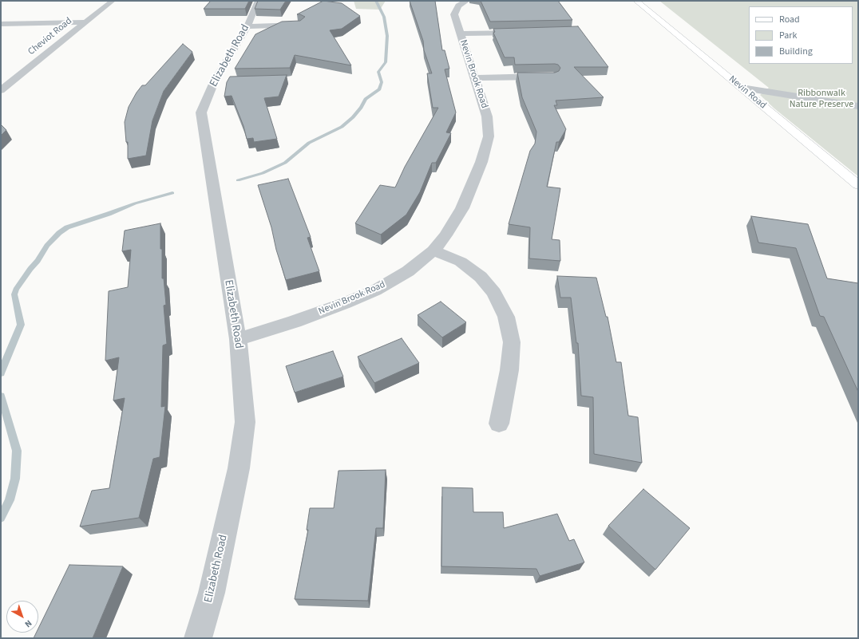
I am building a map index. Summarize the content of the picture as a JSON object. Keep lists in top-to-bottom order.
{
  "streets": {
    "main road": ["Nevin Road"],
    "street": ["Cheviot Road", "Elizabeth Road", "Nevin Brook Road"]
  },
  "crossings": [
    ["Elizabeth Road", "Nevin Brook Road"]
  ],
  "parks": ["Ribbonwalk Nature Preserve"],
  "legend": ["Road", "Park", "Building"],
  "north": "bottom right"
}
